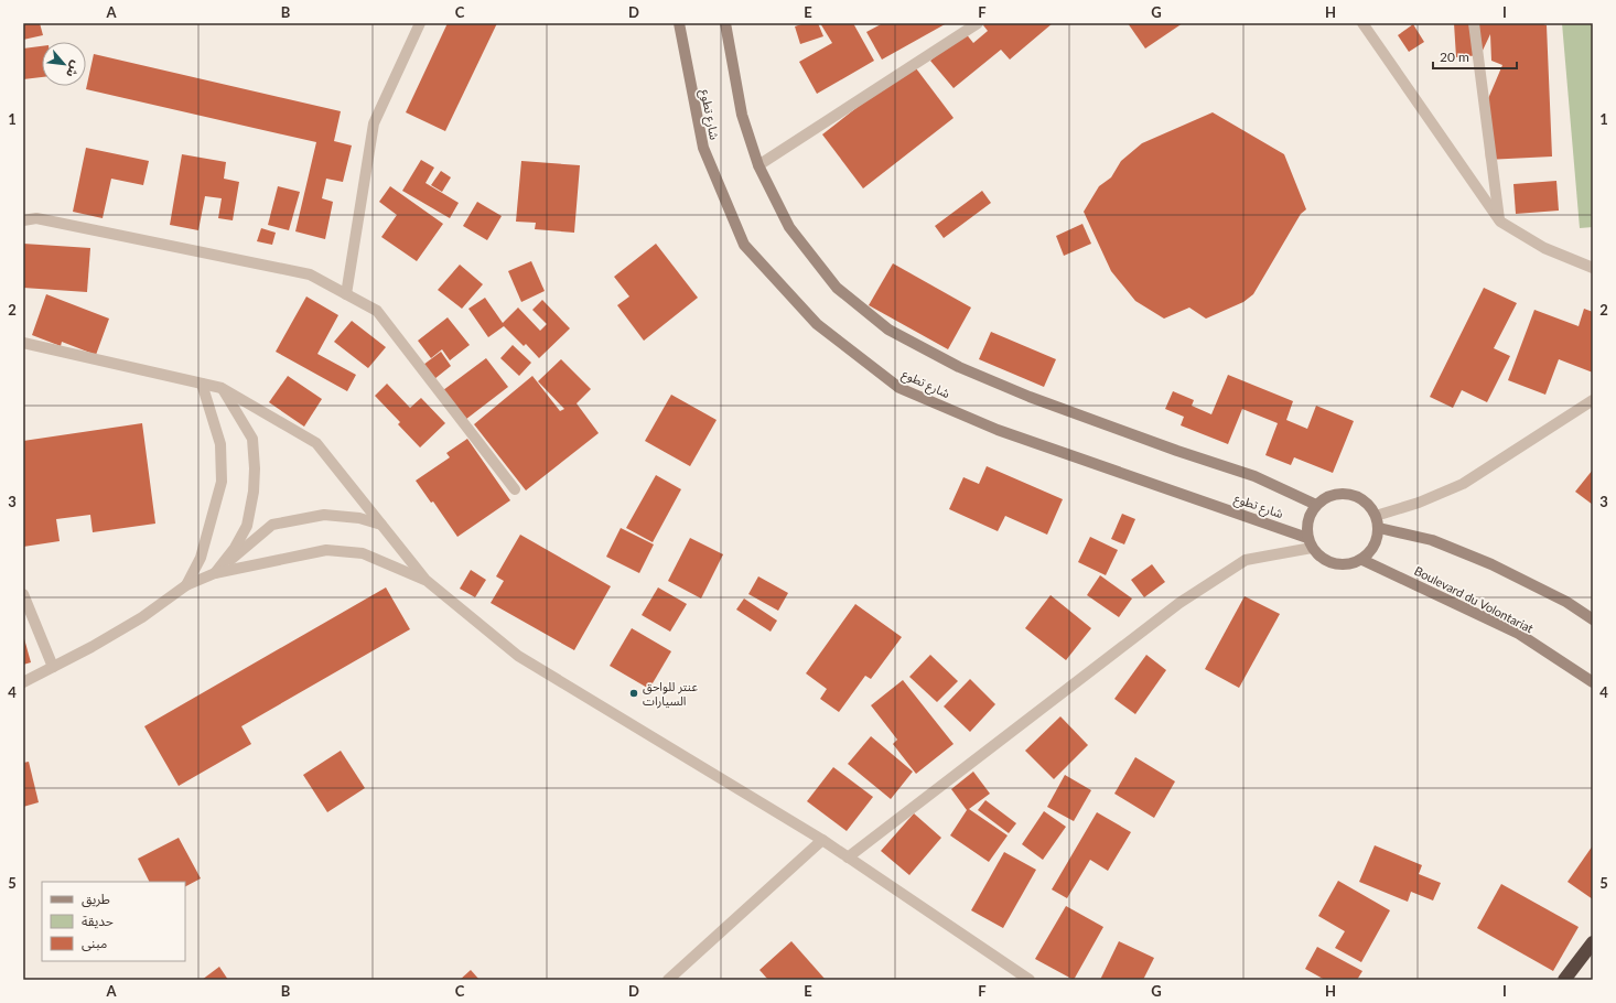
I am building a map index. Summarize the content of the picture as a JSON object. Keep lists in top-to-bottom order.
{
  "streets": {
    "main road": ["شارع تطوع", "Boulevard du Volontariat"]
  },
  "crossings": [
    ["شارع تطوع", "Boulevard du Volontariat"]
  ],
  "places": ["عنتر للواحق السيارات"],
  "legend": ["طريق", "حديقة", "مبنى"],
  "scale_bar": "20 m",
  "north": "bottom right",
  "grid": {
    "columns": [
      "A",
      "B",
      "C",
      "D",
      "E",
      "F",
      "G",
      "H",
      "I"
    ],
    "rows": [
      "1",
      "2",
      "3",
      "4",
      "5"
    ]
  }
}
